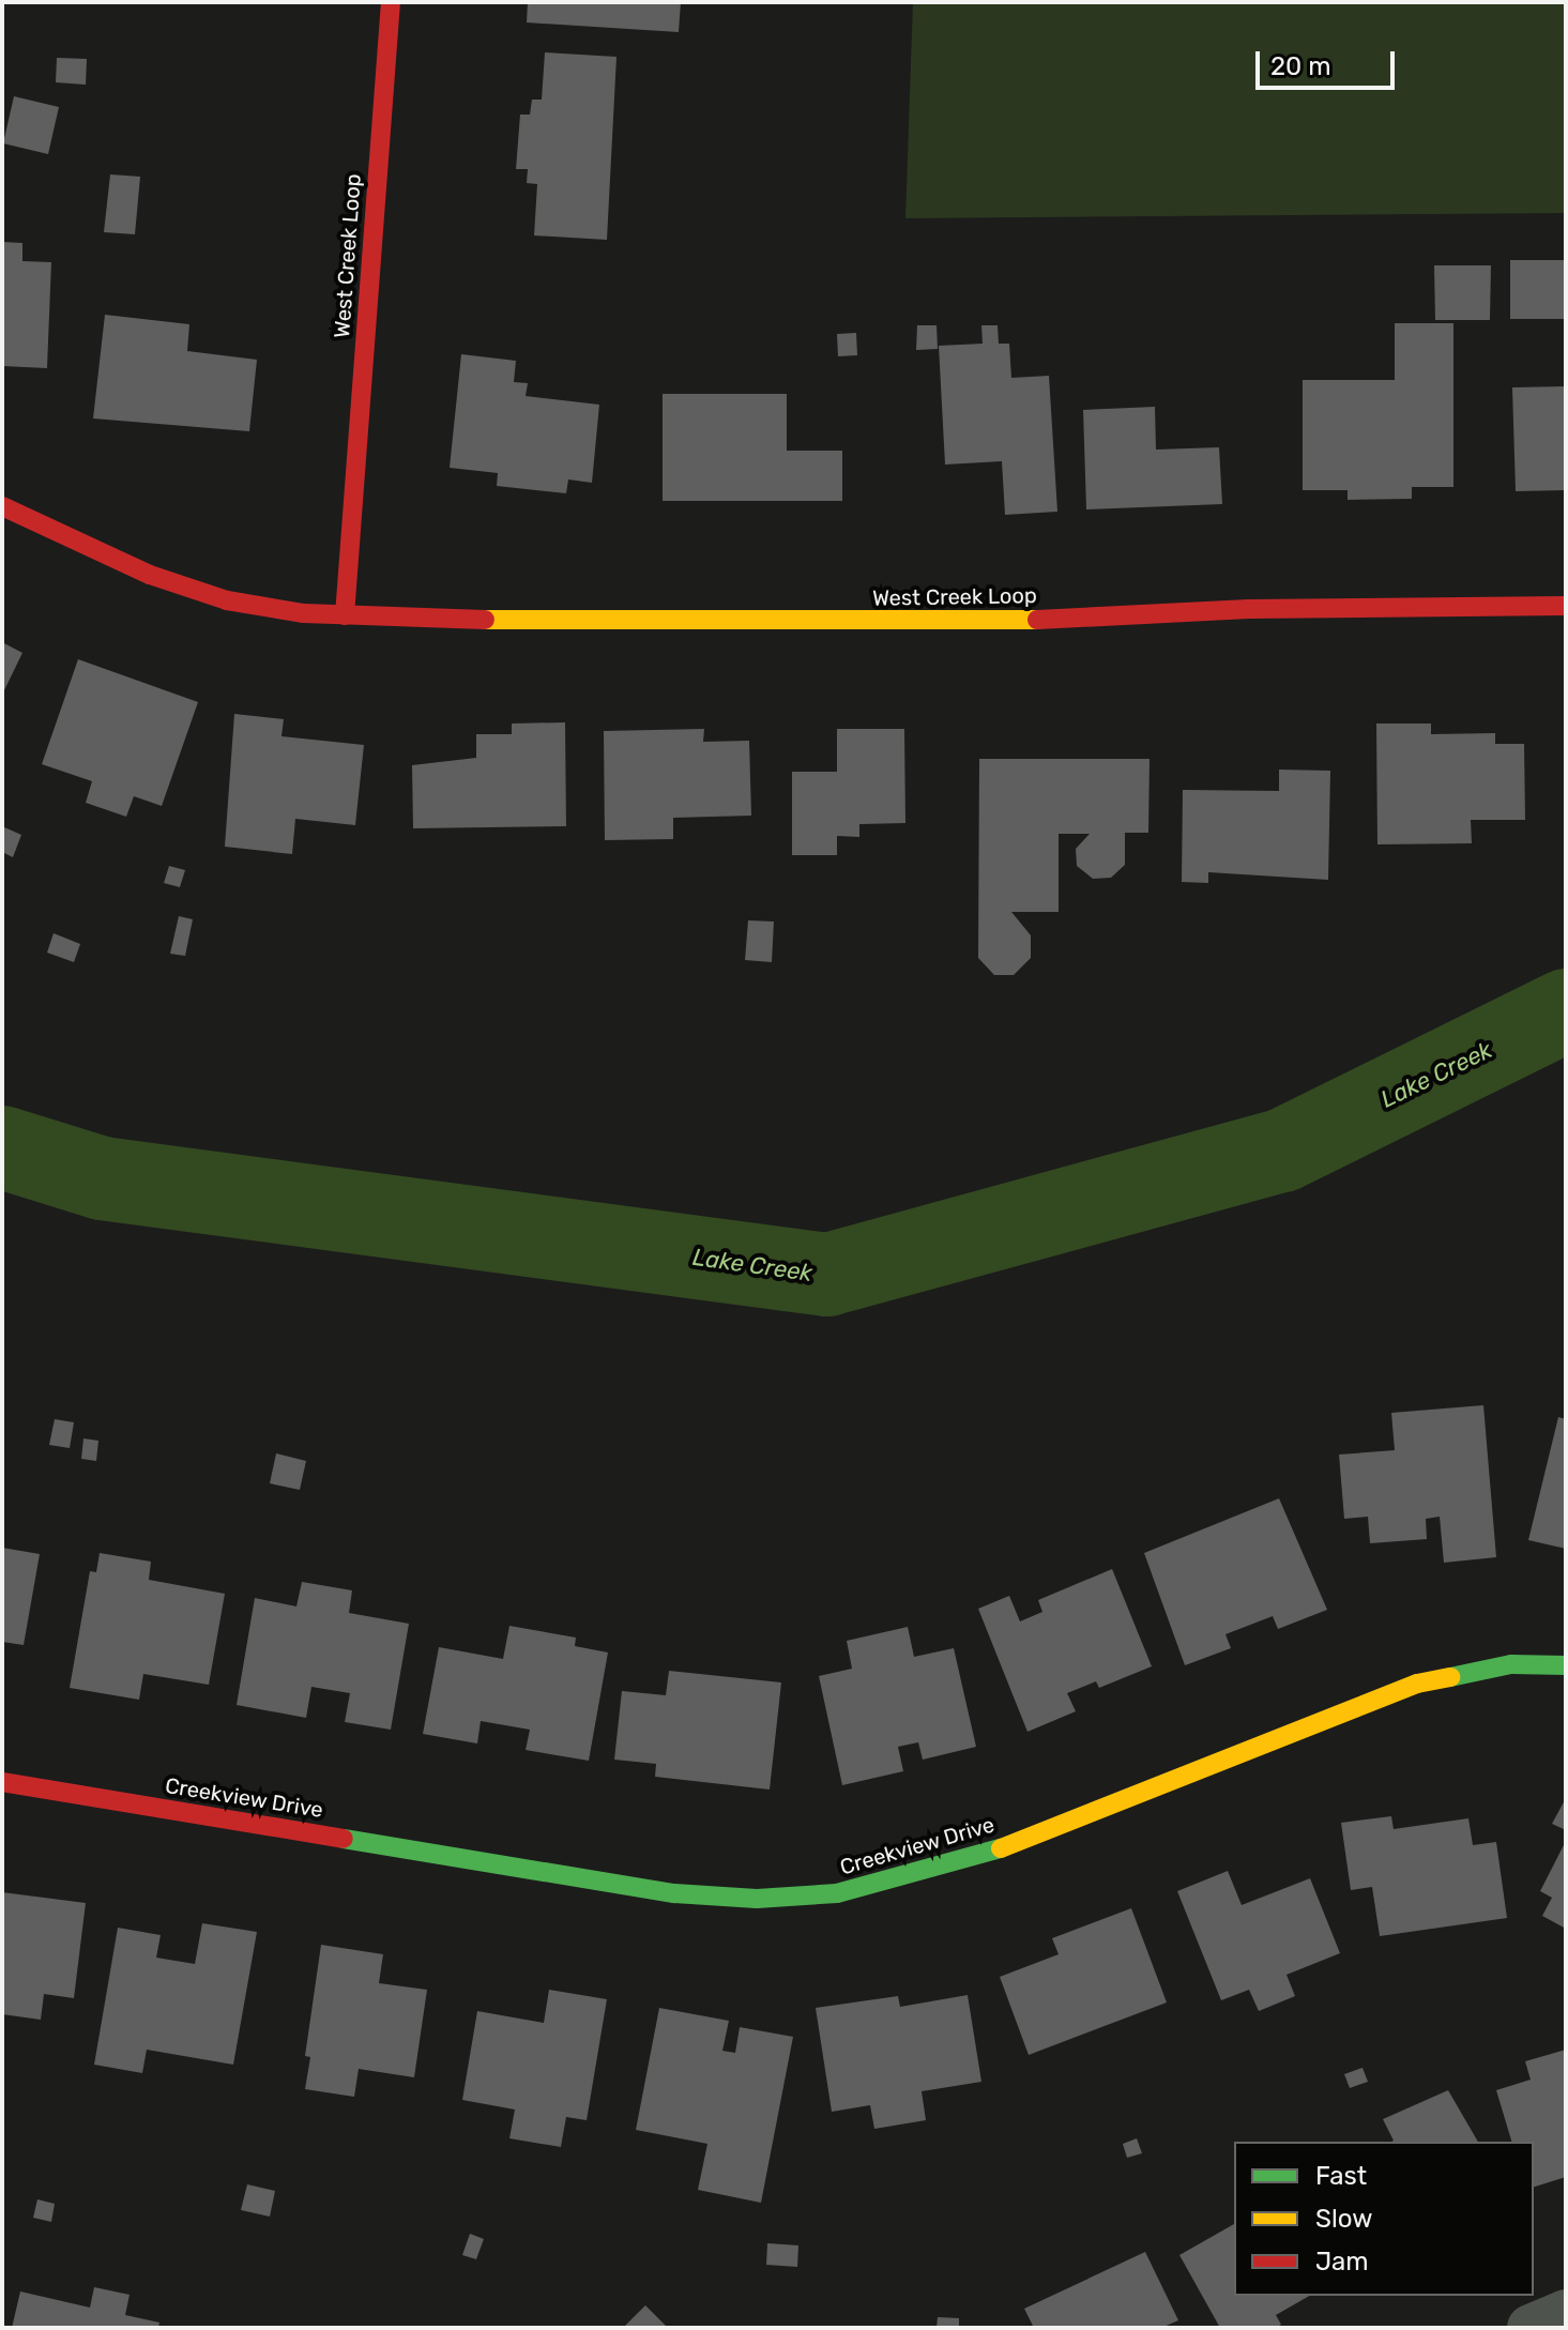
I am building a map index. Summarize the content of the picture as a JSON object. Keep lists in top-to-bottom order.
{
  "streets": {
    "street": ["West Creek Loop", "Creekview Drive"]
  },
  "water": ["Lake Creek"],
  "legend": ["Fast", "Slow", "Jam"],
  "scale_bar": "20 m"
}
